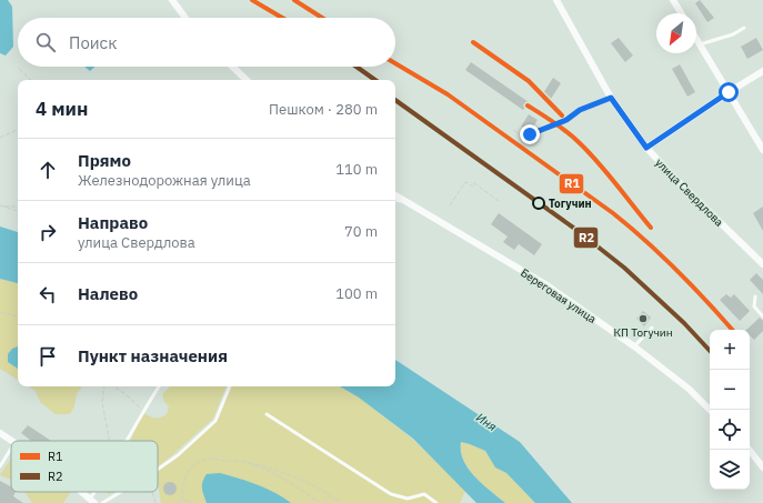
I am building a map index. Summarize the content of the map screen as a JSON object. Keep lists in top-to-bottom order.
{
  "streets": {
    "street": ["улица Свердлова", "Береговая улица"]
  },
  "water": ["Иня"],
  "places": ["Тогучин", "КП Тогучин"],
  "lines": ["transit line R1", "transit line R2"],
  "legend": ["R1", "R2"],
  "north": "bottom left",
  "page": {
    "search": "Поиск",
    "heading": ["4 мин", "Пешком · 280 m"],
    "list": [
      ["Прямо", "Железнодорожная улица", "110 m"],
      ["Направо", "улица Свердлова", "70 m"],
      ["Налево", "100 m"],
      "Пункт назначения"
    ],
    "map_buttons": ["+", "−"]
  }
}
